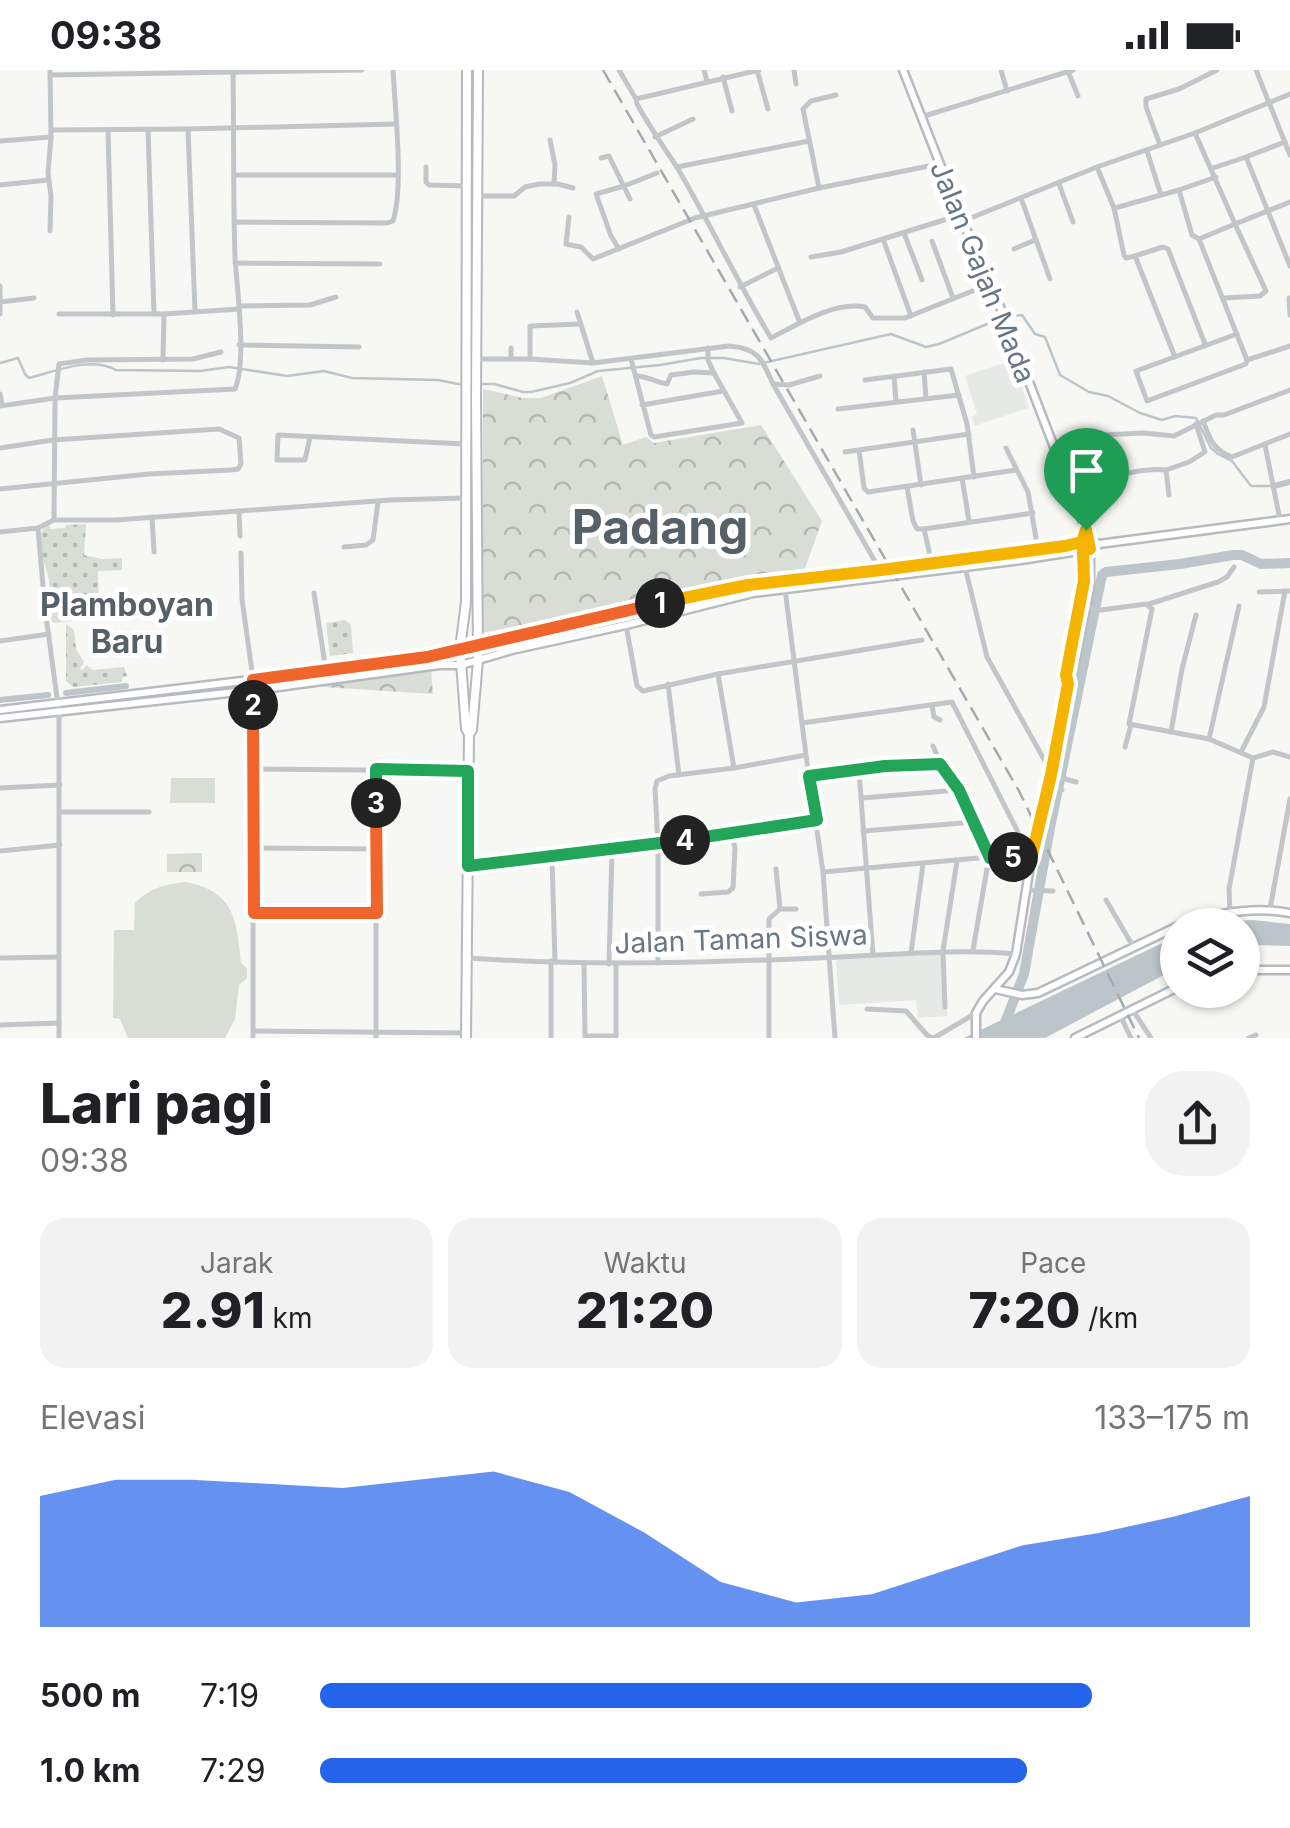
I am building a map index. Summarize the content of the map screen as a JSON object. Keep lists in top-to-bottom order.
{
  "streets": {
    "main road": ["Jalan Gajah Mada"],
    "street": ["Jalan Taman Siswa"]
  },
  "districts": ["Padang", "Plamboyan Baru"],
  "page": {
    "status": "09:38",
    "pins": [
      "1",
      "2",
      "3",
      "4",
      "5"
    ],
    "heading": ["Lari pagi", "09:38"],
    "stats": [
      ["Jarak", "2.91 km"],
      ["Waktu", "21:20"],
      ["Pace", "7:20 /km"]
    ],
    "chart": ["Elevasi", "133–175 m"],
    "list": [
      {
        "name": "500 m",
        "note": "7:19"
      },
      {
        "name": "1.0 km",
        "note": "7:29"
      }
    ]
  }
}
